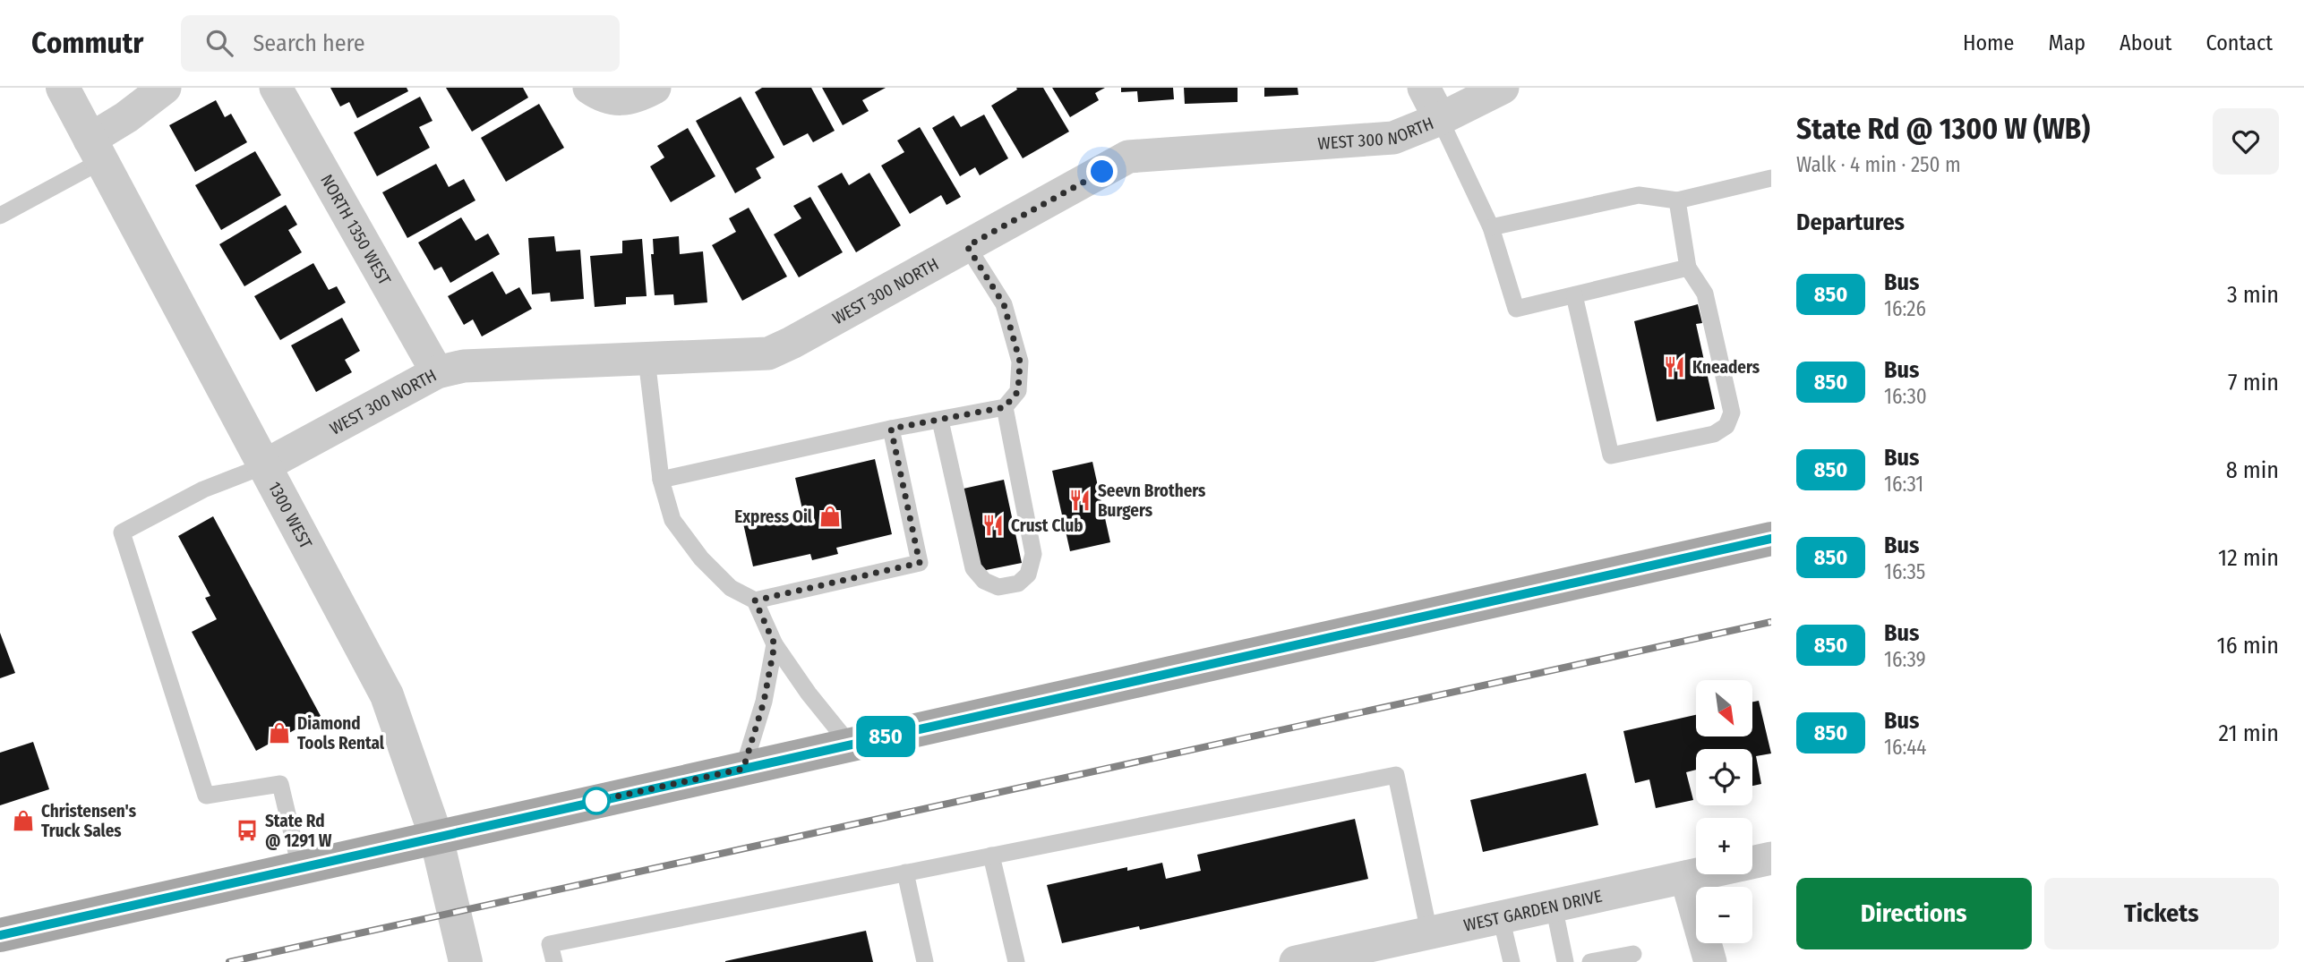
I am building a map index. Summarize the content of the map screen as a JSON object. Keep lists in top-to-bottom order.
{
  "streets": {
    "street": [
      "WEST 300 NORTH",
      "NORTH 1350 WEST",
      "1300 WEST",
      "WEST GARDEN DRIVE"
    ]
  },
  "crossings": [
    ["WEST 300 NORTH", "NORTH 1350 WEST"],
    ["WEST 300 NORTH", "1300 WEST"]
  ],
  "places": {
    "restaurant": ["Kneaders", "Seevn Brothers Burgers", "Crust Club"],
    "shop": ["Express Oil", "Diamond Tools Rental", "Christensen's Truck Sales"],
    "bus stop": ["State Rd @ 1291 W"]
  },
  "lines": ["bus line 850"],
  "north": "bottom right",
  "page": {
    "header": "Commutr",
    "search": "Search here",
    "nav": [
      "Home",
      "Map",
      "About",
      "Contact"
    ],
    "on_map": "850",
    "heading": [
      ["State Rd @ 1300 W (WB)", "Walk · 4 min · 250 m"],
      "Departures"
    ],
    "list": [
      {
        "mark": "850",
        "name": "Bus",
        "note": "16:26",
        "value": "3 min"
      },
      {
        "mark": "850",
        "name": "Bus",
        "note": "16:30",
        "value": "7 min"
      },
      {
        "mark": "850",
        "name": "Bus",
        "note": "16:31",
        "value": "8 min"
      },
      {
        "mark": "850",
        "name": "Bus",
        "note": "16:35",
        "value": "12 min"
      },
      {
        "mark": "850",
        "name": "Bus",
        "note": "16:39",
        "value": "16 min"
      },
      {
        "mark": "850",
        "name": "Bus",
        "note": "16:44",
        "value": "21 min"
      }
    ],
    "map_buttons": ["+", "−"],
    "buttons": ["Directions", "Tickets"]
  }
}
